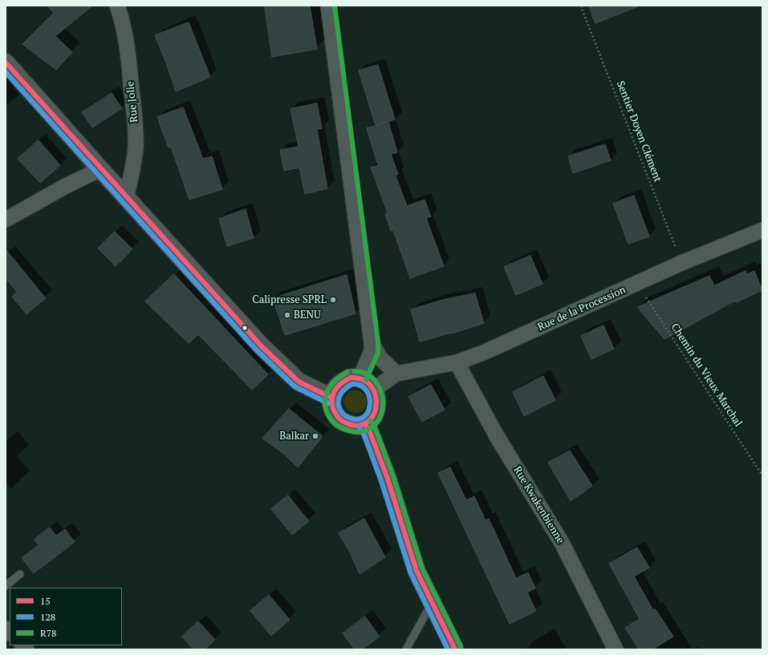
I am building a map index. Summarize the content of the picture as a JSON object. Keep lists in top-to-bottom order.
{
  "streets": {
    "street": ["Rue Jolie", "Rue de la Procession", "Rue Kwakenbienne"],
    "path": ["Sentier Doyen Clément", "Chemin du Vieux Marchal"]
  },
  "crossings": [
    ["Sentier Doyen Clément", "Rue de la Procession"],
    ["Rue de la Procession", "Chemin du Vieux Marchal"],
    ["Rue de la Procession", "Rue Kwakenbienne"]
  ],
  "places": ["Calipresse SPRL", "BENU", "Balkar"],
  "lines": ["transit line R78", "transit line 15", "transit line 128"],
  "legend": ["15", "128", "R78"]
}
